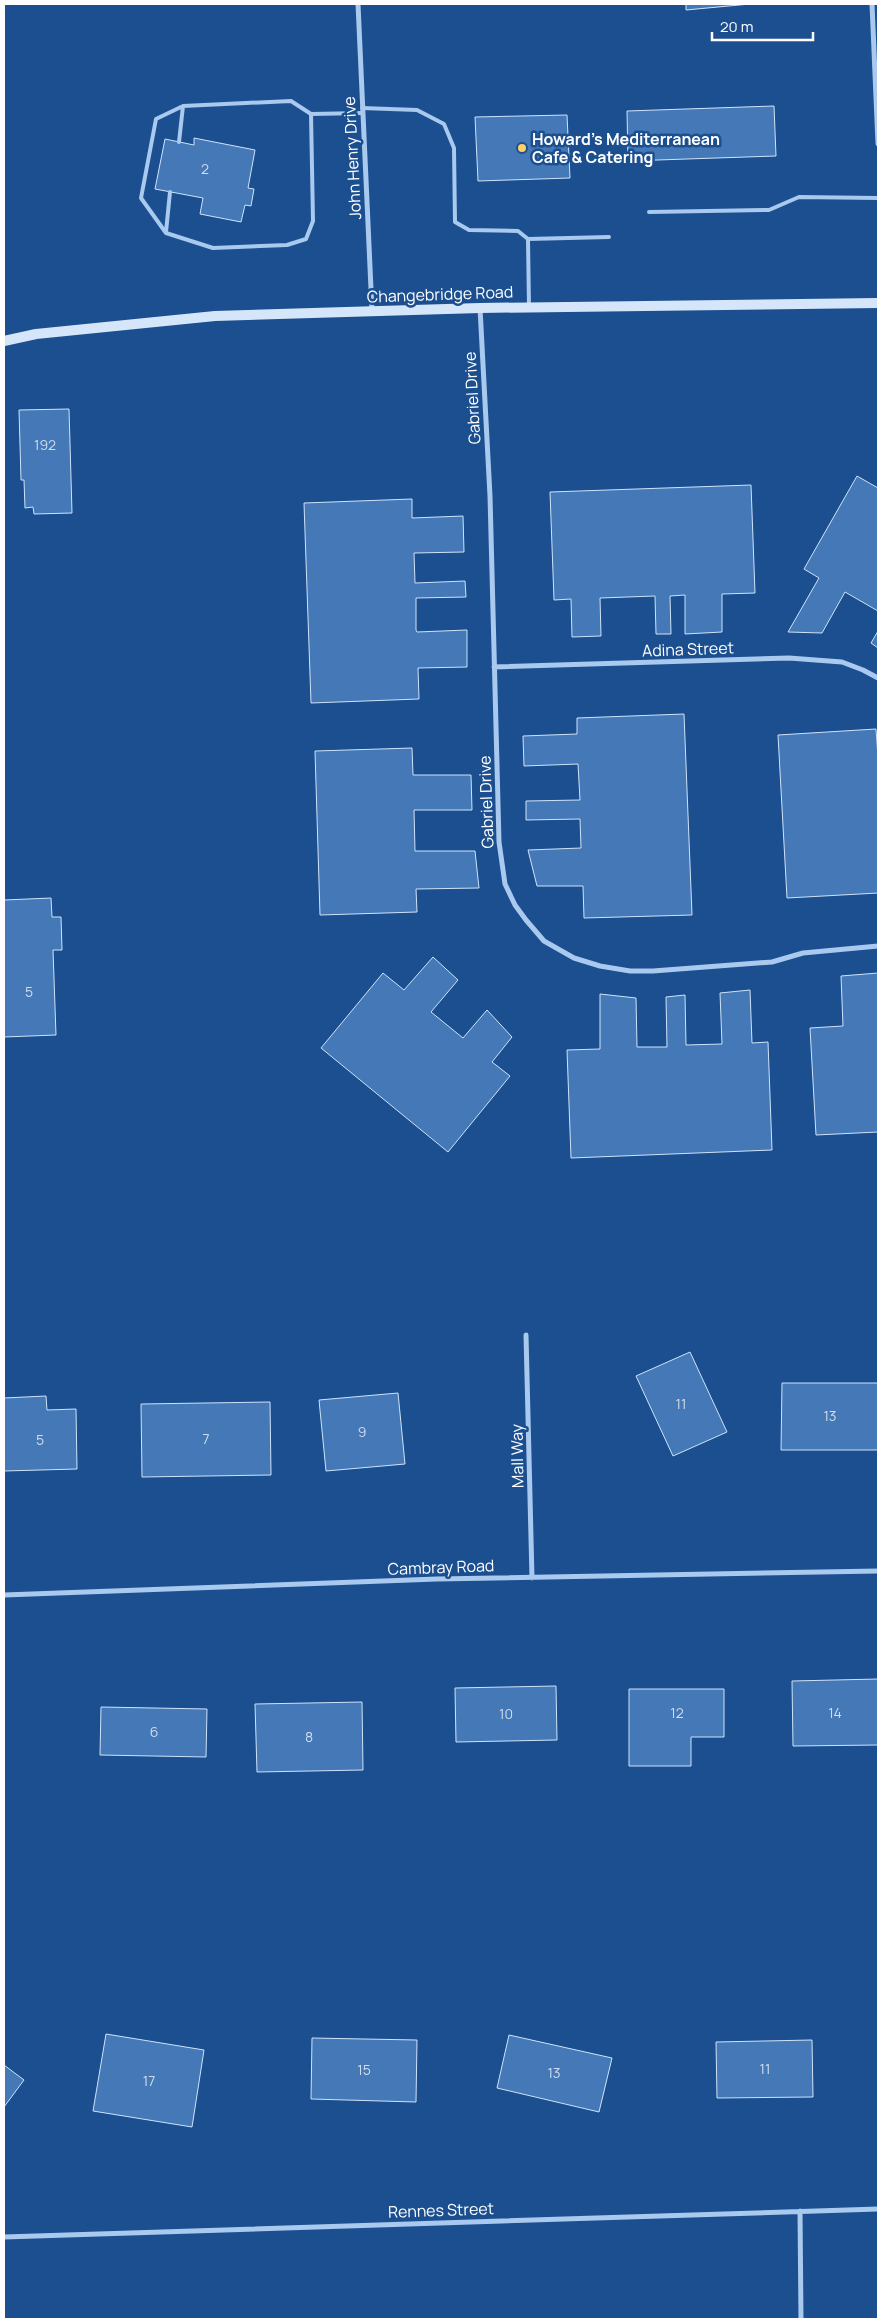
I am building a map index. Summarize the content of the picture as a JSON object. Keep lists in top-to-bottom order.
{
  "streets": {
    "main road": ["Changebridge Road"],
    "street": [
      "John Henry Drive",
      "Gabriel Drive",
      "Adina Street",
      "Mall Way",
      "Cambray Road",
      "Rennes Street"
    ]
  },
  "crossings": [
    ["John Henry Drive", "Changebridge Road"],
    ["Changebridge Road", "Gabriel Drive"],
    ["Gabriel Drive", "Adina Street"],
    ["Mall Way", "Cambray Road"]
  ],
  "places": ["Howard's Mediterranean Cafe & Catering"],
  "house_numbers": [
    "2",
    "192",
    "5",
    "11",
    "13",
    "9",
    "7",
    "5",
    "12",
    "14",
    "10",
    "6",
    "8",
    "11",
    "15",
    "13",
    "17"
  ],
  "scale_bar": "20 m"
}
